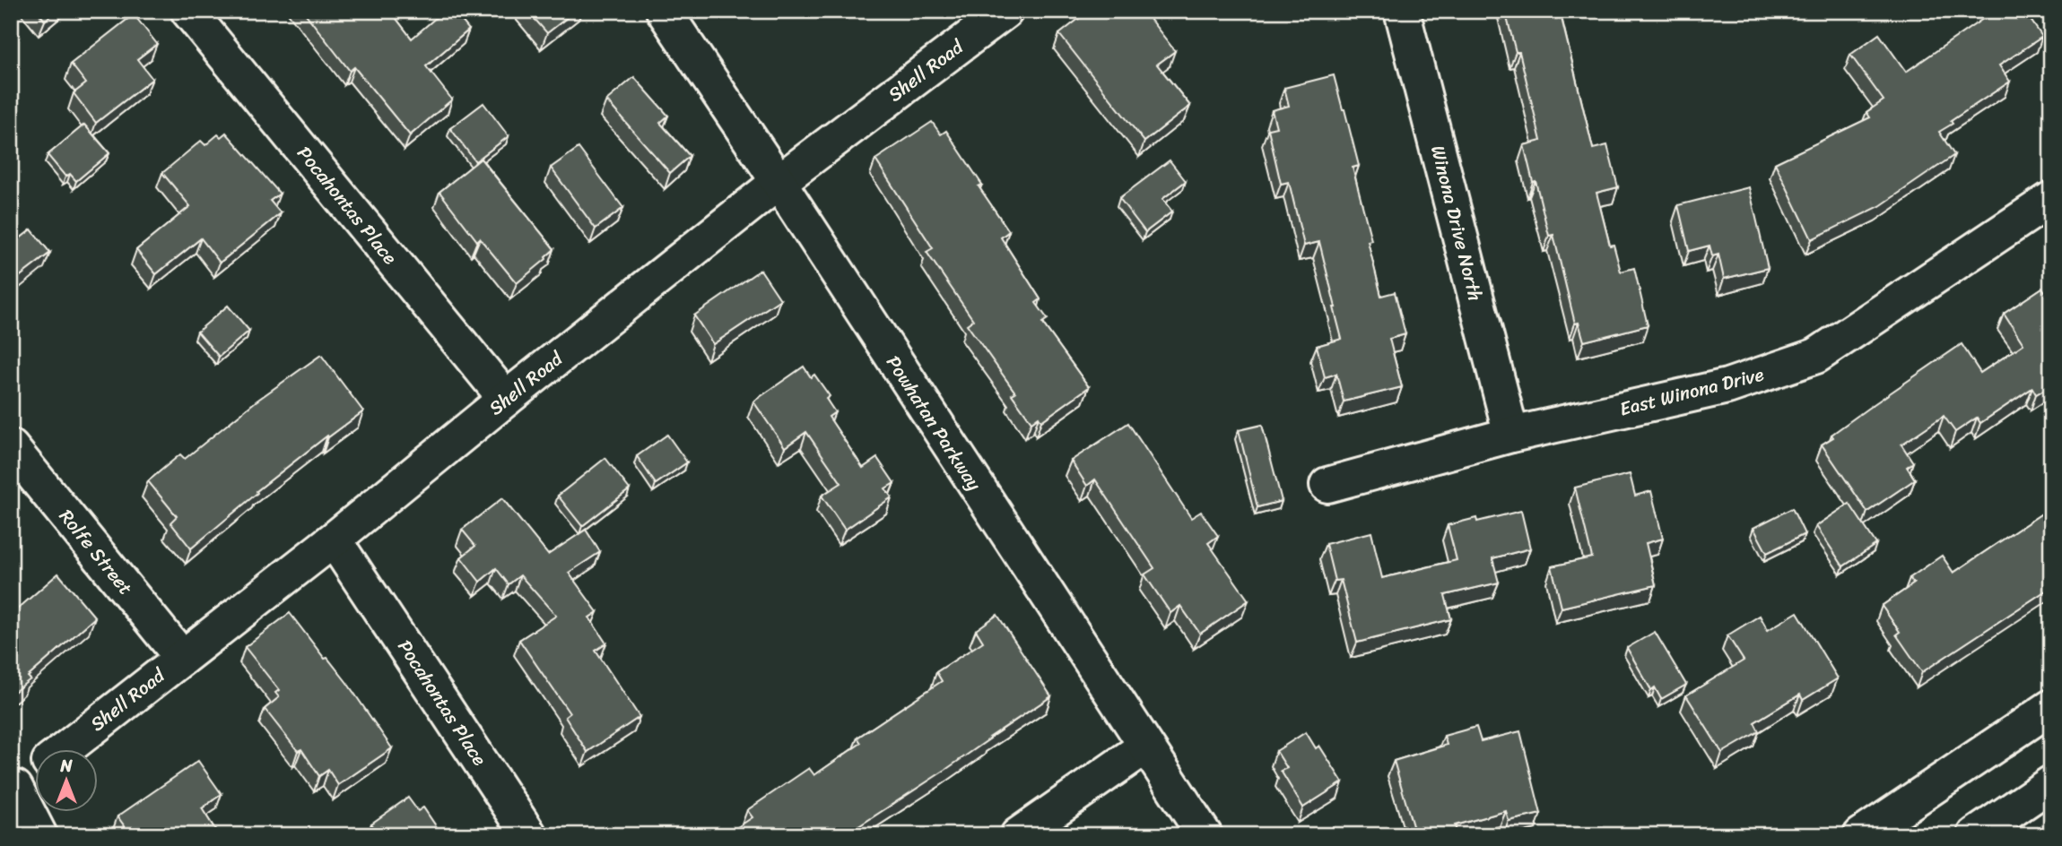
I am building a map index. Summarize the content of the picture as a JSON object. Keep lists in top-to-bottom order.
{
  "streets": {
    "street": [
      "Shell Road",
      "Pocahontas Place",
      "Winona Drive North",
      "East Winona Drive",
      "Powhatan Parkway",
      "Rolfe Street"
    ]
  },
  "crossings": [
    ["Shell Road", "Pocahontas Place"],
    ["Shell Road", "Powhatan Parkway"],
    ["Shell Road", "Rolfe Street"],
    ["Winona Drive North", "East Winona Drive"]
  ],
  "north": "top"
}
